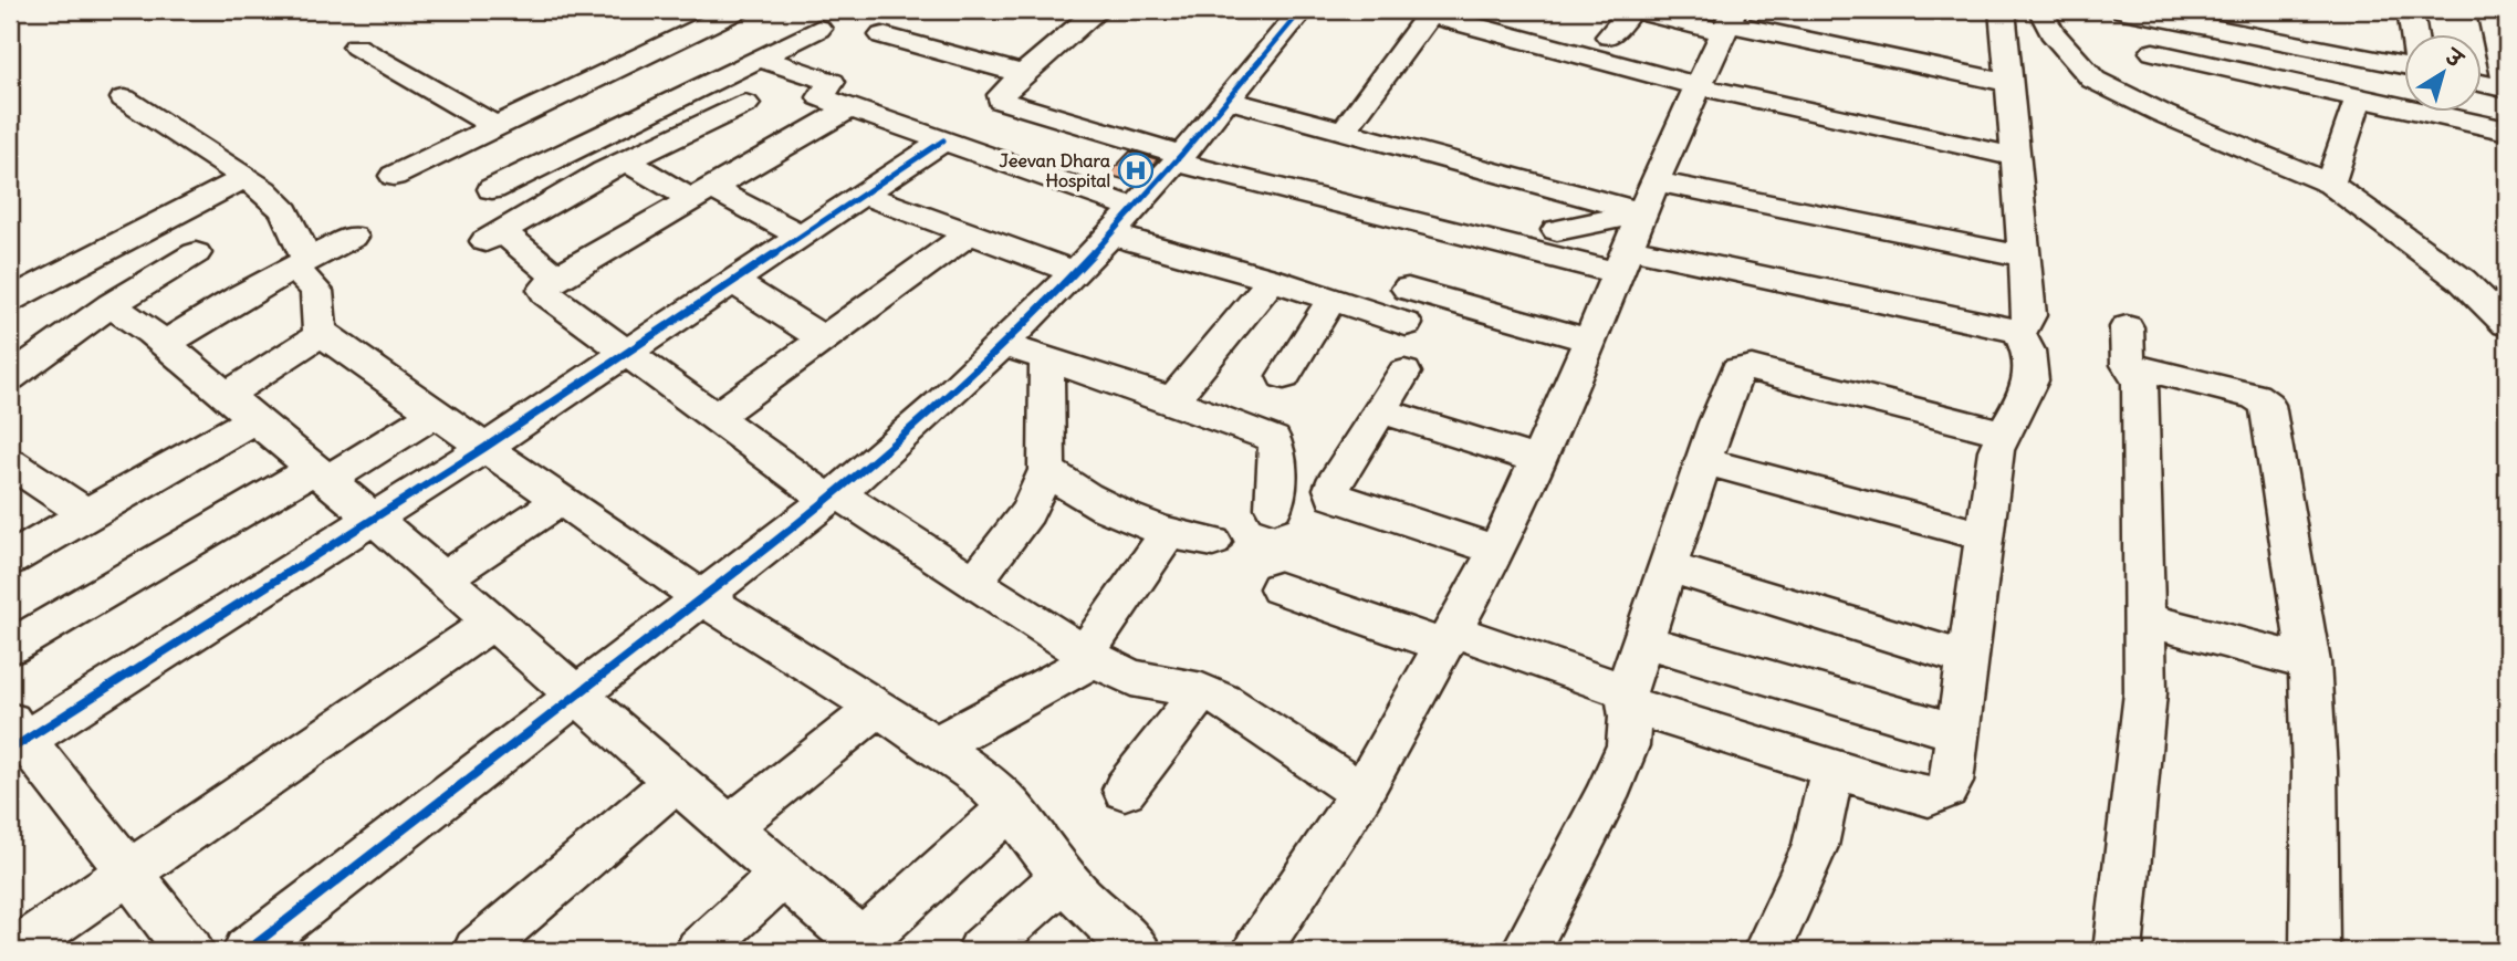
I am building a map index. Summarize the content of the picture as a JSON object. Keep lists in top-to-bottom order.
{
  "places": {
    "hospital": ["Jeevan Dhara Hospital"]
  },
  "north": "top right"
}
